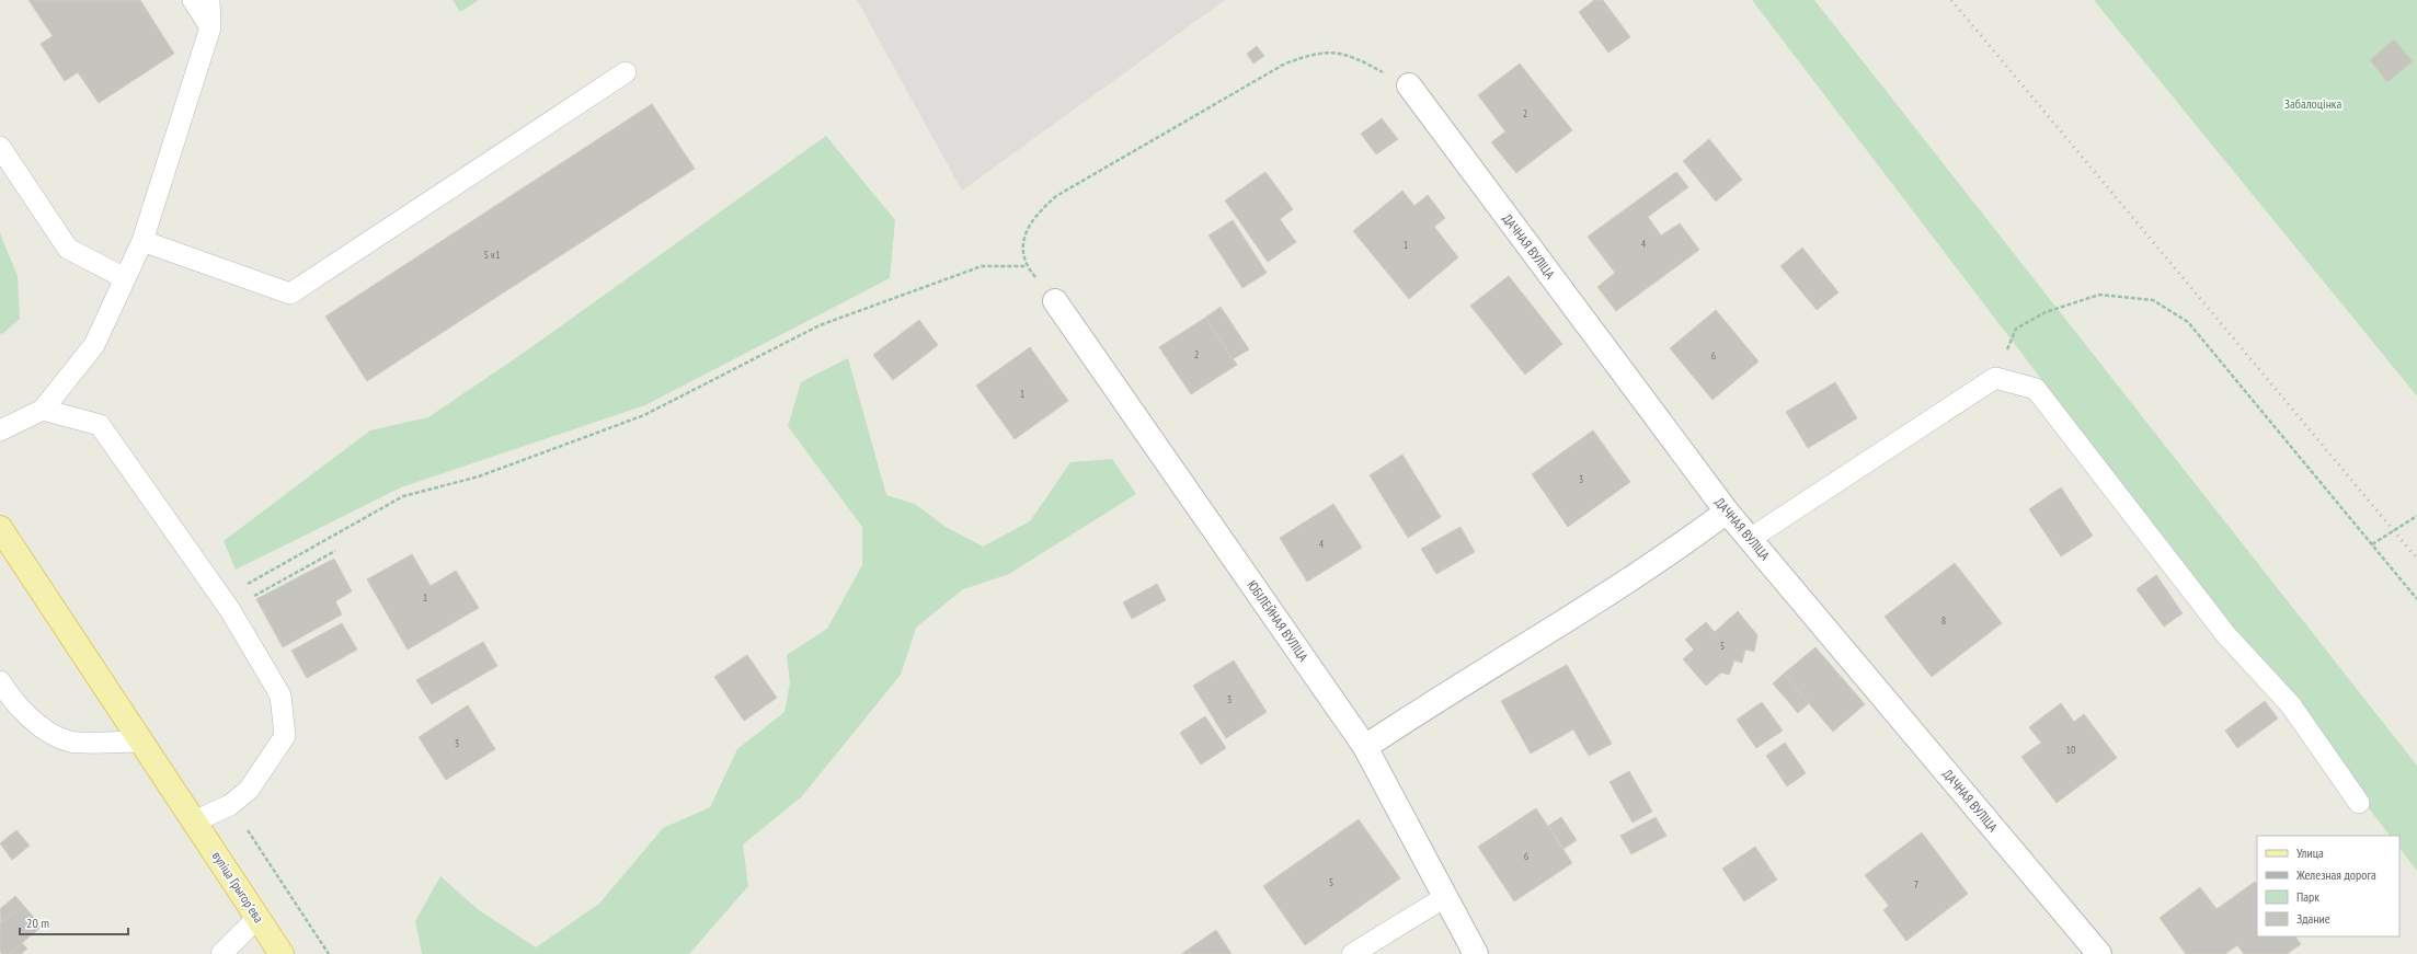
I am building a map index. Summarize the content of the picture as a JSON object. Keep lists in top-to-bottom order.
{
  "streets": {
    "main road": ["вуліца Грыгорʼева"],
    "street": ["ДАЧНАЯ ВУЛІЦА", "ЮБІЛЕЙНАЯ ВУЛІЦА"]
  },
  "parks": ["Забалоцінка"],
  "house_numbers": [
    "2",
    "4",
    "1",
    "5 к1",
    "2",
    "6",
    "1",
    "3",
    "4",
    "1",
    "8",
    "5",
    "3",
    "3",
    "10",
    "6",
    "5",
    "7"
  ],
  "legend": [
    "Улица",
    "Железная дорога",
    "Парк",
    "Здание"
  ],
  "scale_bar": "20 m"
}
